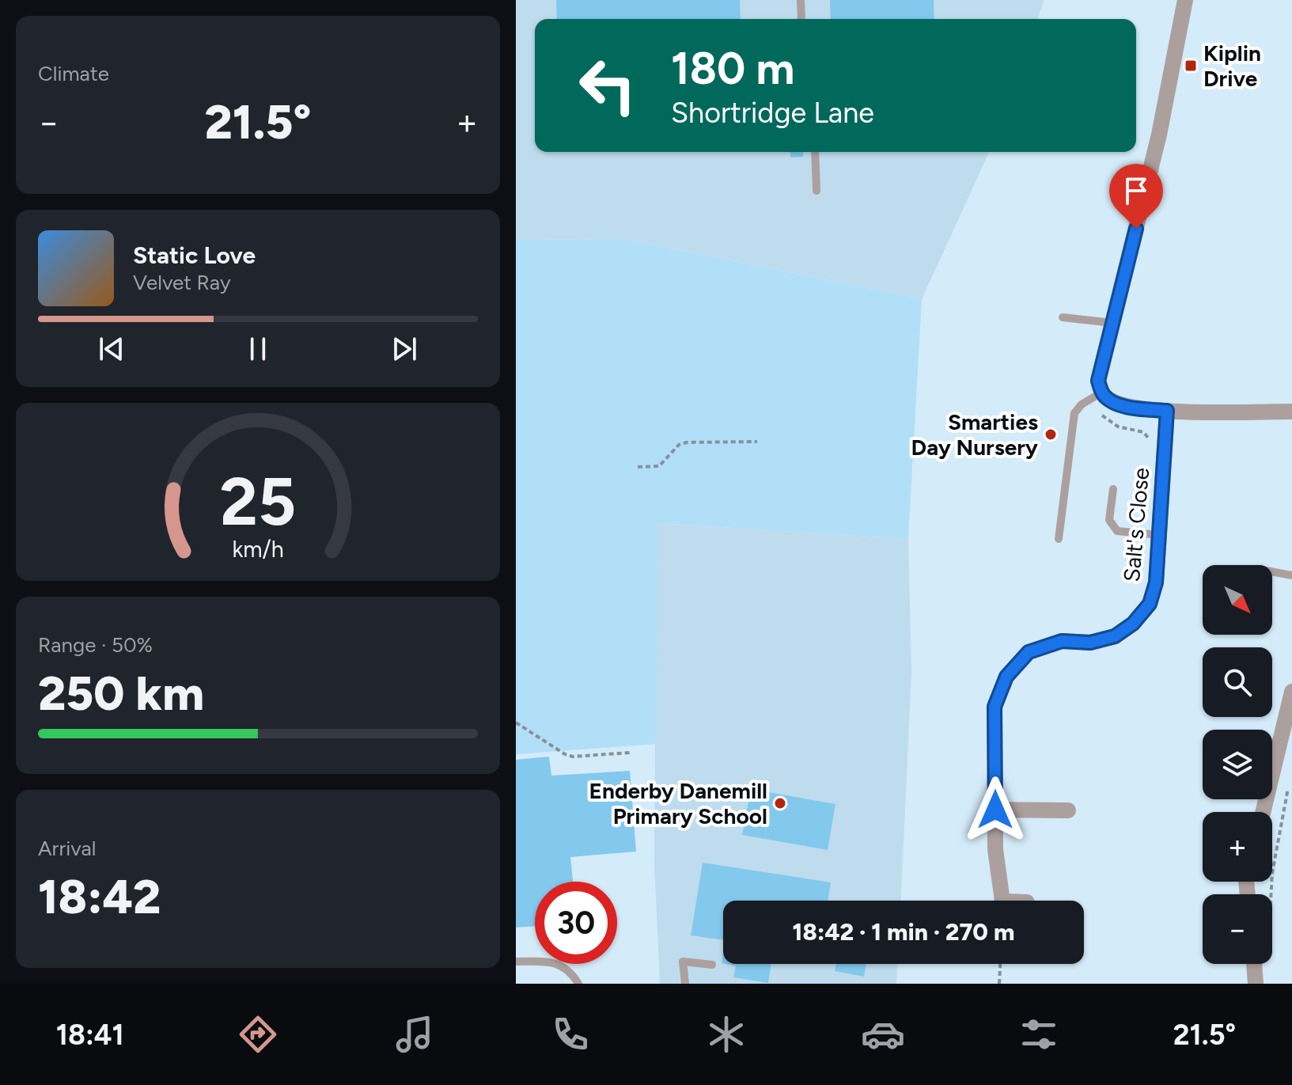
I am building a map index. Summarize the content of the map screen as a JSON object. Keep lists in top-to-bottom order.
{
  "streets": {
    "street": ["Salt's Close"]
  },
  "places": {
    "transit": ["Kiplin Drive"],
    "other": ["Smarties Day Nursery", "Enderby Danemill Primary School"]
  },
  "north": "bottom right",
  "page": {
    "tile": [
      "Climate",
      ["Range · 50%", "250 km"],
      ["Arrival", "18:42"]
    ],
    "turn": ["180 m", "Shortridge Lane"],
    "heat": ["−", "21.5°", "+"],
    "song": ["Static Love", "Velvet Ray"],
    "map_buttons": ["+", "−"],
    "limit": "30",
    "trip": "18:42 · 1 min · 270 m",
    "tabs": ["18:41", "21.5°"],
    "gauge": ["25", "km/h"]
  }
}
